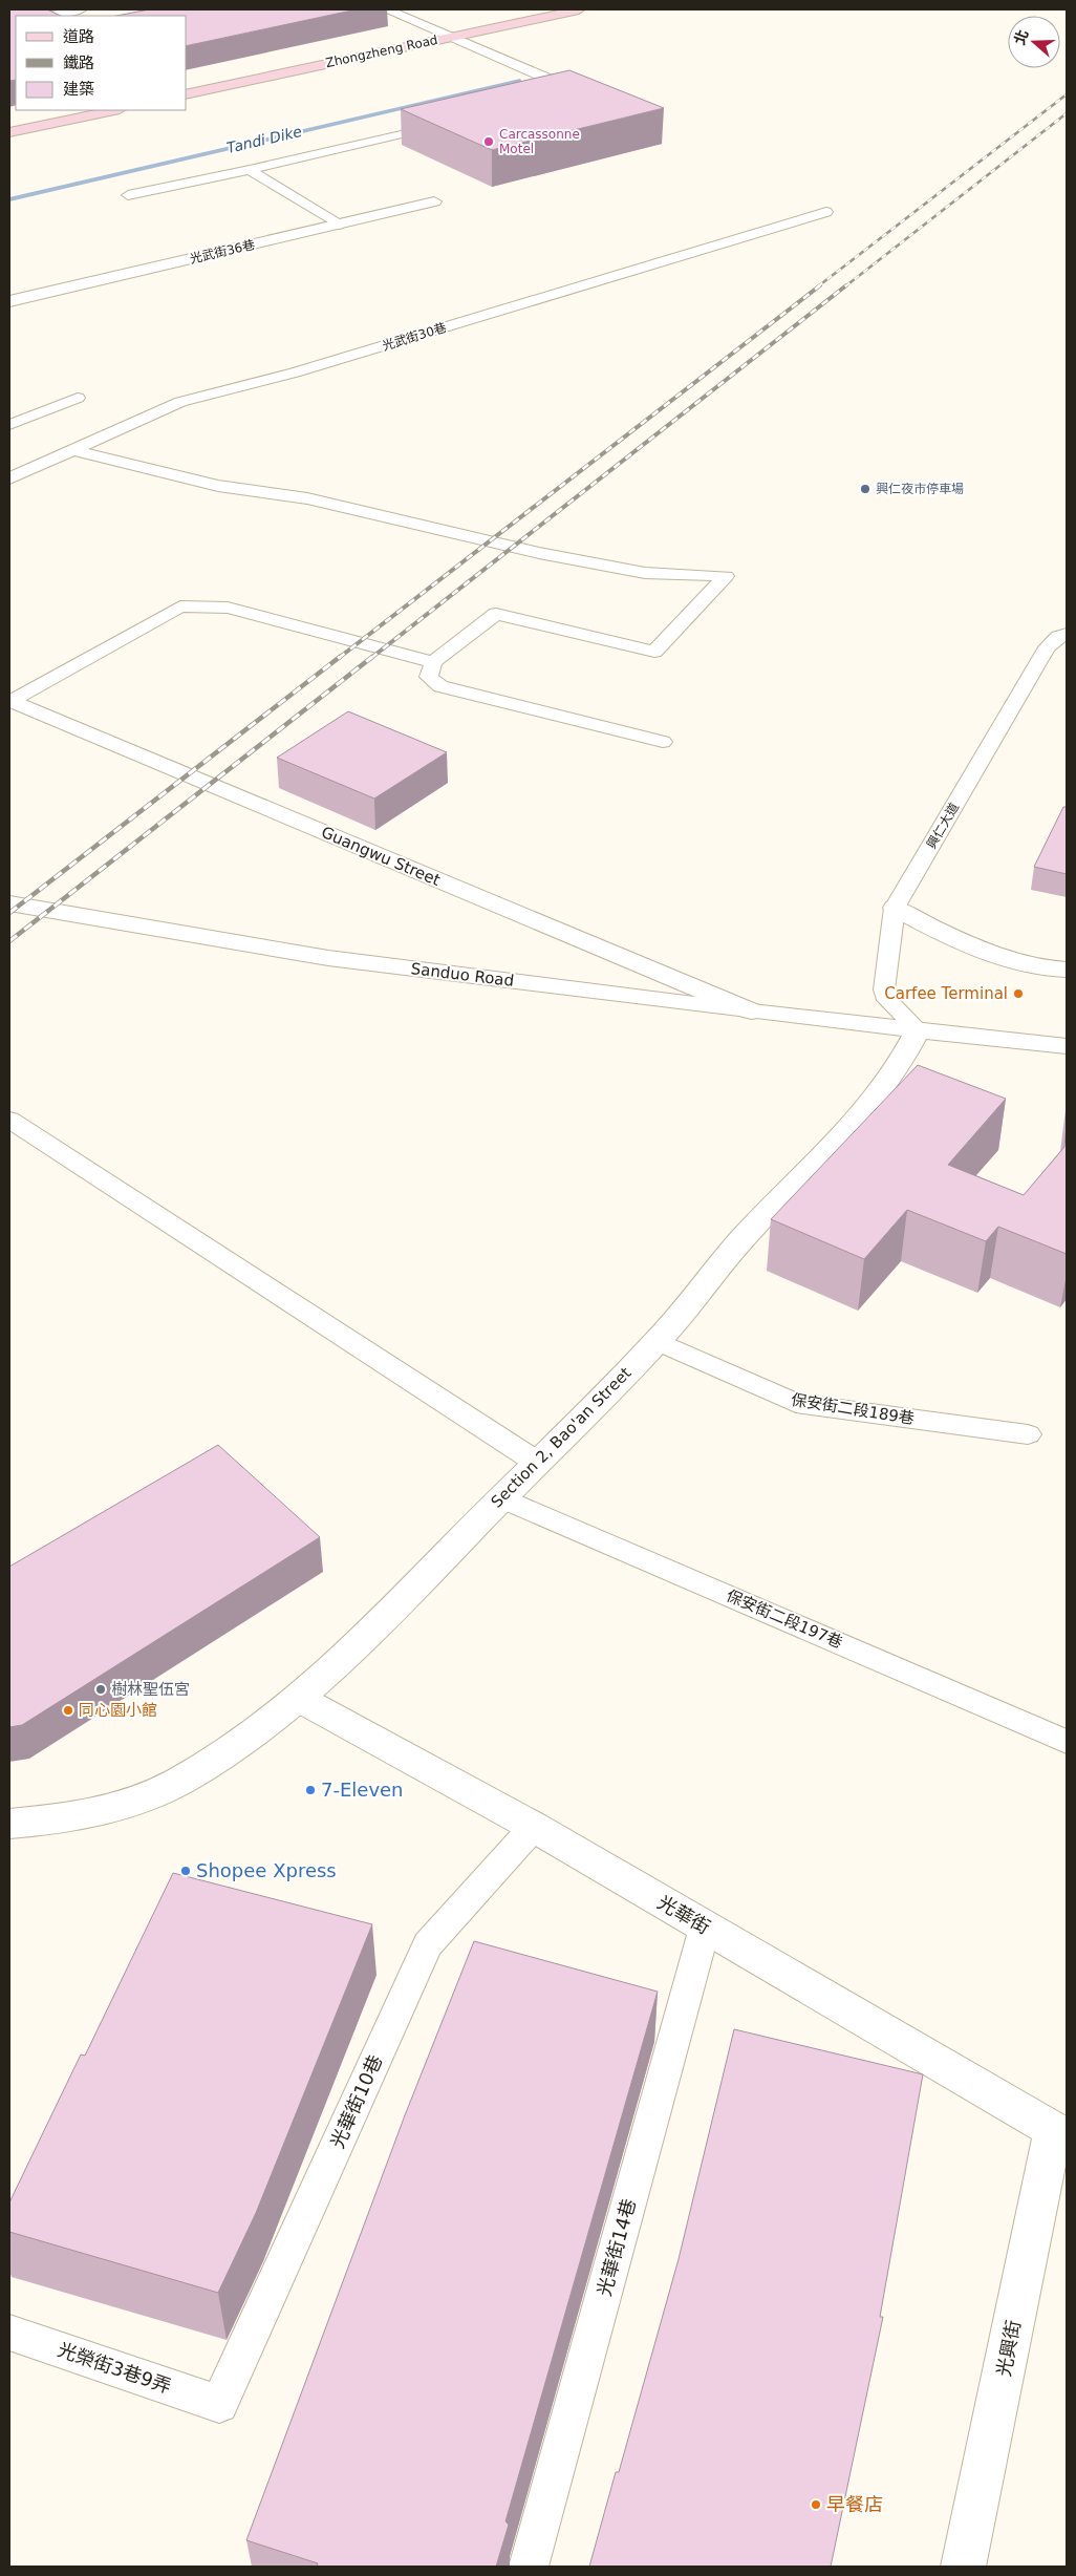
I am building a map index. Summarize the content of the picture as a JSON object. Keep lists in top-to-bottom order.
{
  "streets": {
    "main road": ["Zhongzheng Road"],
    "street": [
      "光武街36巷",
      "Guangwu Street",
      "Sanduo Road",
      "Section 2, Bao'an Street",
      "光華街",
      "光興街"
    ],
    "lane": [
      "光武街30巷",
      "興仁大道",
      "保安街二段189巷",
      "保安街二段197巷",
      "光華街10巷",
      "光華街14巷",
      "光榮街3巷9弄"
    ]
  },
  "crossings": [
    ["興仁大道", "Sanduo Road"],
    ["興仁大道", "Section 2, Bao'an Street"],
    ["Guangwu Street", "Sanduo Road"],
    ["Sanduo Road", "Section 2, Bao'an Street"],
    ["保安街二段189巷", "Section 2, Bao'an Street"],
    ["Section 2, Bao'an Street", "保安街二段197巷"],
    ["Section 2, Bao'an Street", "光華街"],
    ["光華街", "光華街10巷"],
    ["光華街", "光華街14巷"],
    ["光華街", "光興街"],
    ["光華街10巷", "光榮街3巷9弄"]
  ],
  "water": ["Tandi Dike"],
  "places": [
    "Carcassonne Motel",
    "興仁夜市停車場",
    "Carfee Terminal",
    "樹林聖伍宮",
    "同心園小館",
    "7-Eleven",
    "Shopee Xpress",
    "早餐店"
  ],
  "legend": ["道路", "鐵路", "建築"],
  "north": "left"
}
